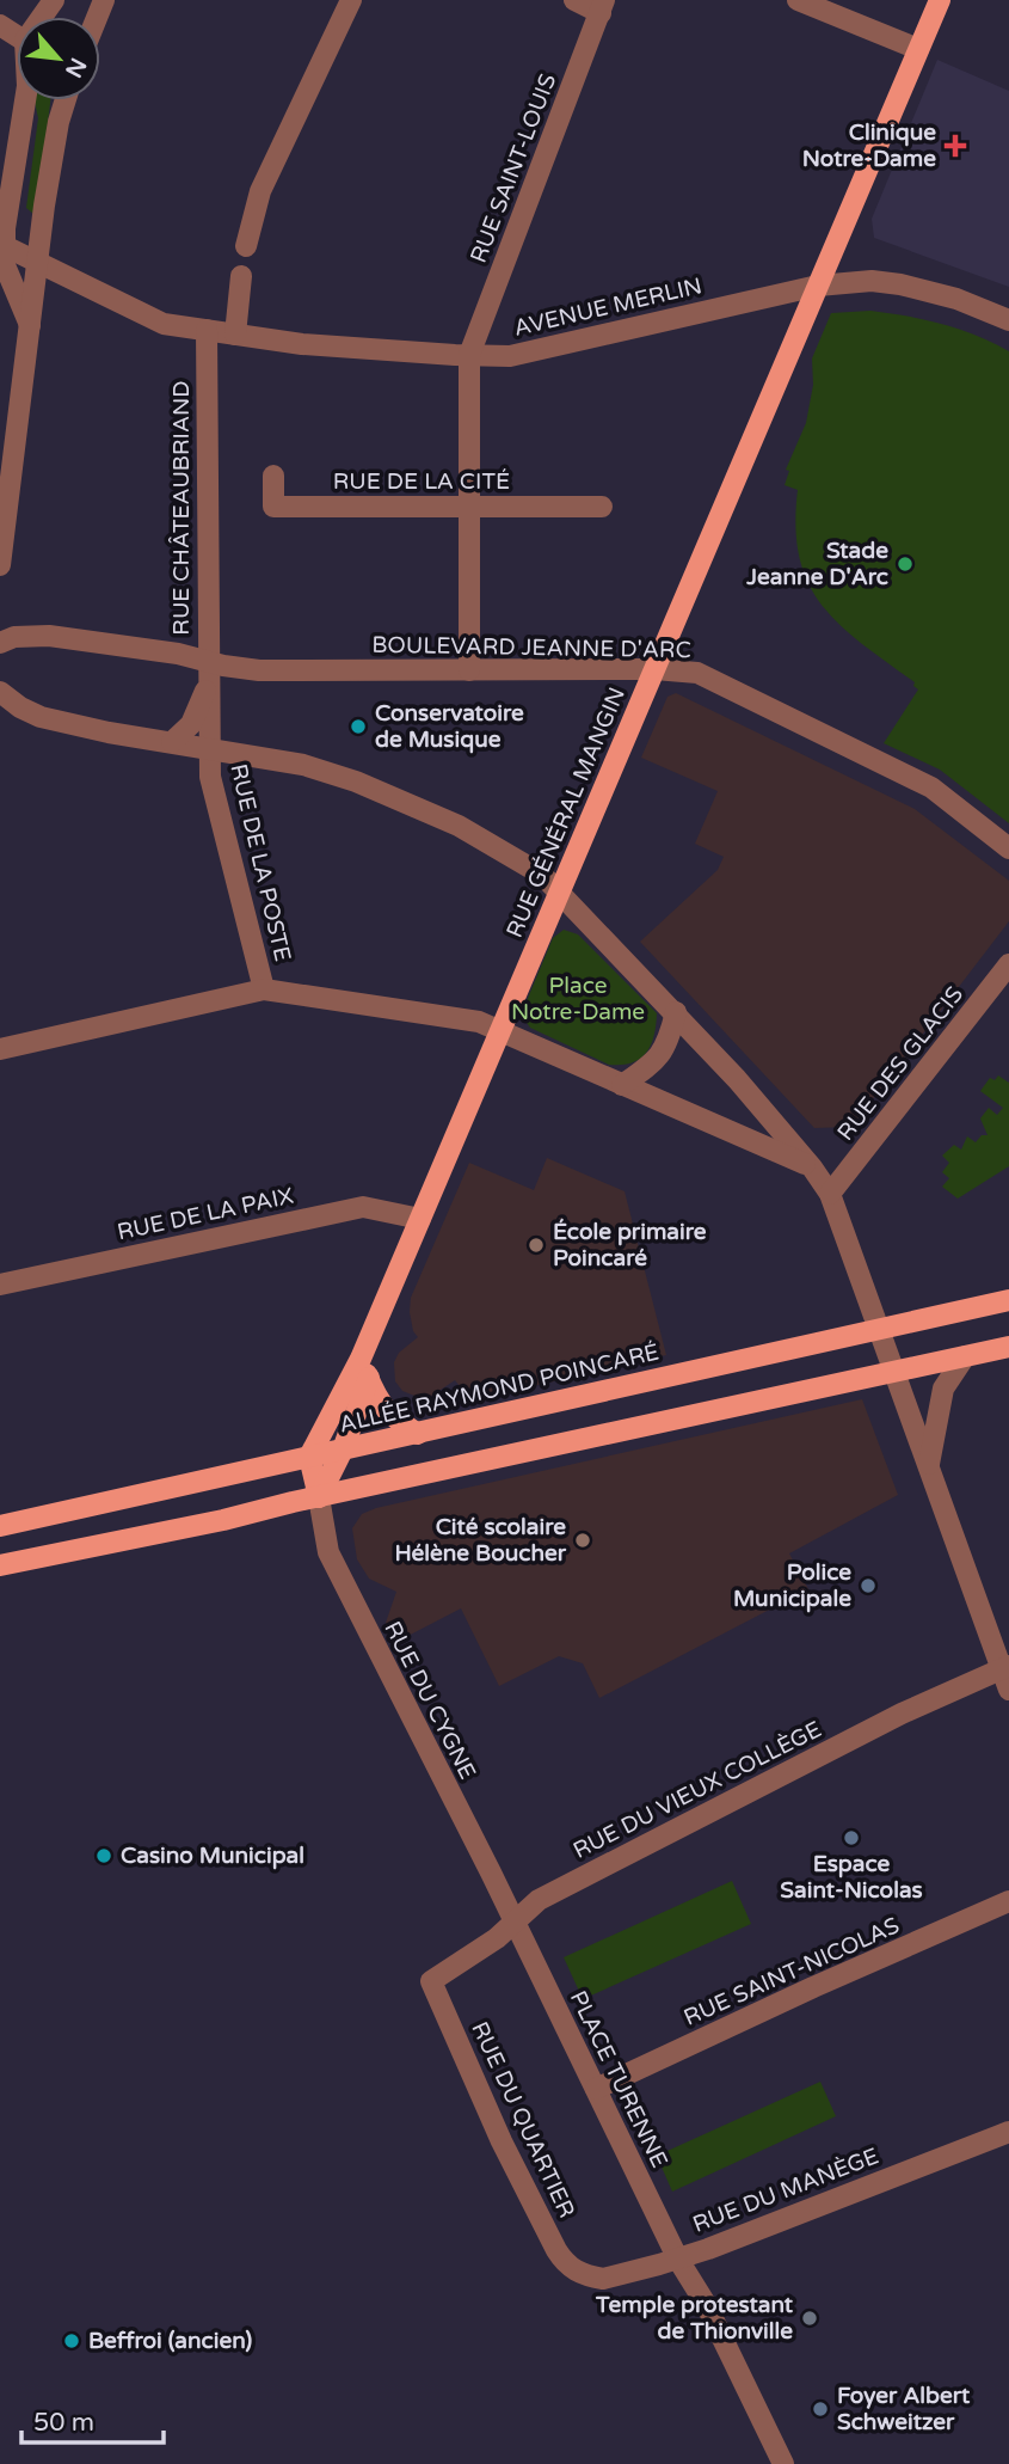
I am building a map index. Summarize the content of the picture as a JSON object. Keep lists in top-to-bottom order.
{
  "streets": {
    "main road": ["RUE GÉNÉRAL MANGIN", "ALLÉE RAYMOND POINCARÉ"],
    "street": [
      "RUE SAINT-LOUIS",
      "AVENUE MERLIN",
      "RUE DE LA CITÉ",
      "RUE CHÂTEAUBRIAND",
      "BOULEVARD JEANNE D'ARC",
      "RUE DE LA POSTE",
      "RUE DES GLACIS",
      "RUE DE LA PAIX",
      "RUE DU CYGNE",
      "RUE DU VIEUX COLLÈGE",
      "RUE SAINT-NICOLAS",
      "PLACE TURENNE",
      "RUE DU QUARTIER",
      "RUE DU MANÈGE"
    ]
  },
  "crossings": [
    ["RUE SAINT-LOUIS", "AVENUE MERLIN"],
    ["AVENUE MERLIN", "RUE CHÂTEAUBRIAND"],
    ["AVENUE MERLIN", "RUE GÉNÉRAL MANGIN"],
    ["RUE CHÂTEAUBRIAND", "BOULEVARD JEANNE D'ARC"],
    ["RUE CHÂTEAUBRIAND", "RUE DE LA POSTE"],
    ["BOULEVARD JEANNE D'ARC", "RUE GÉNÉRAL MANGIN"],
    ["RUE GÉNÉRAL MANGIN", "RUE DE LA PAIX"],
    ["RUE GÉNÉRAL MANGIN", "ALLÉE RAYMOND POINCARÉ"],
    ["RUE DU CYGNE", "RUE DU VIEUX COLLÈGE"],
    ["RUE DU CYGNE", "PLACE TURENNE"],
    ["RUE DU VIEUX COLLÈGE", "PLACE TURENNE"],
    ["RUE DU VIEUX COLLÈGE", "RUE DU QUARTIER"],
    ["RUE SAINT-NICOLAS", "PLACE TURENNE"],
    ["PLACE TURENNE", "RUE DU MANÈGE"],
    ["RUE DU QUARTIER", "RUE DU MANÈGE"]
  ],
  "parks": ["Place Notre-Dame"],
  "places": {
    "health": ["Clinique Notre-Dame"],
    "other": [
      "Stade Jeanne D'Arc",
      "Conservatoire de Musique",
      "École primaire Poincaré",
      "Cité scolaire Hélène Boucher",
      "Police Municipale",
      "Espace Saint-Nicolas",
      "Casino Municipal",
      "Temple protestant de Thionville",
      "Beffroi (ancien)",
      "Foyer Albert Schweitzer"
    ]
  },
  "scale_bar": "50 m",
  "north": "bottom right"
}
